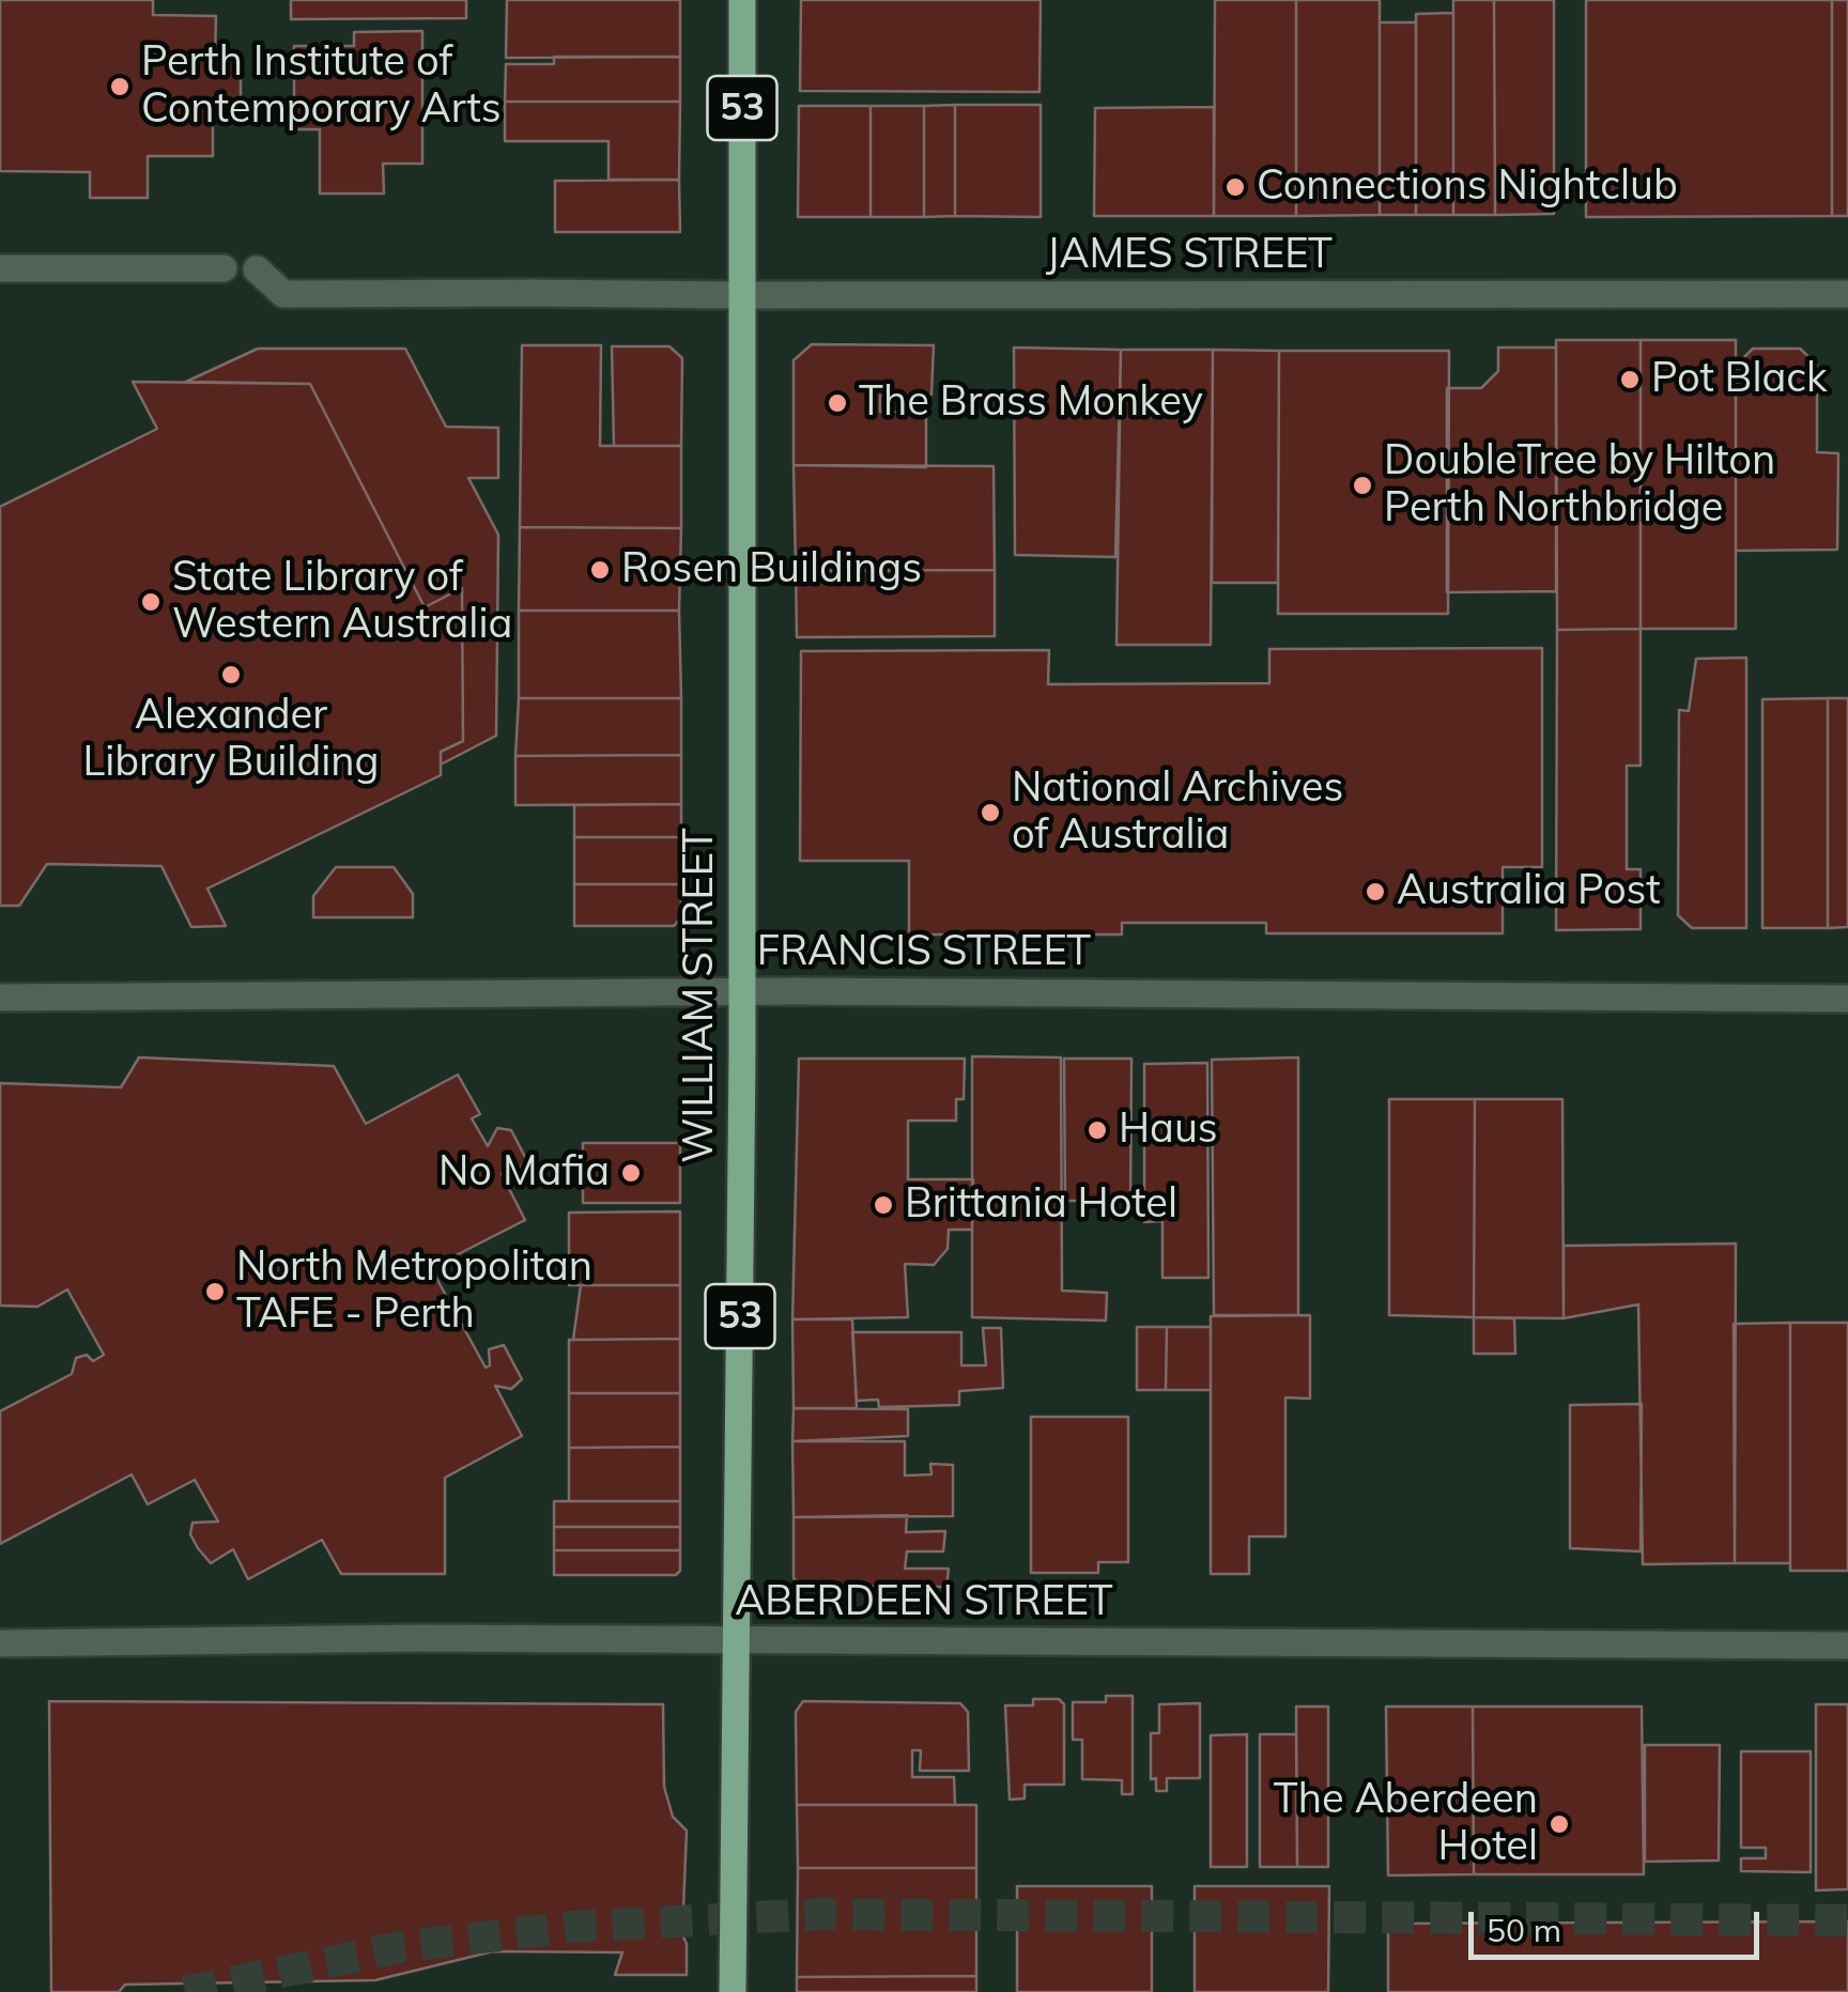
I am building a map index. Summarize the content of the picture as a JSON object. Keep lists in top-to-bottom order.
{
  "streets": {
    "main road": ["53", "WILLIAM STREET"],
    "street": ["JAMES STREET", "FRANCIS STREET", "ABERDEEN STREET"]
  },
  "crossings": [
    ["JAMES STREET", "WILLIAM STREET"],
    ["FRANCIS STREET", "WILLIAM STREET"],
    ["WILLIAM STREET", "ABERDEEN STREET"]
  ],
  "places": [
    "Perth Institute of Contemporary Arts",
    "Connections Nightclub",
    "Pot Black",
    "The Brass Monkey",
    "DoubleTree by Hilton Perth Northbridge",
    "Rosen Buildings",
    "State Library of Western Australia",
    "Alexander Library Building",
    "National Archives of Australia",
    "Australia Post",
    "Haus",
    "No Mafia",
    "Brittania Hotel",
    "North Metropolitan TAFE - Perth",
    "The Aberdeen Hotel"
  ],
  "scale_bar": "50 m"
}
